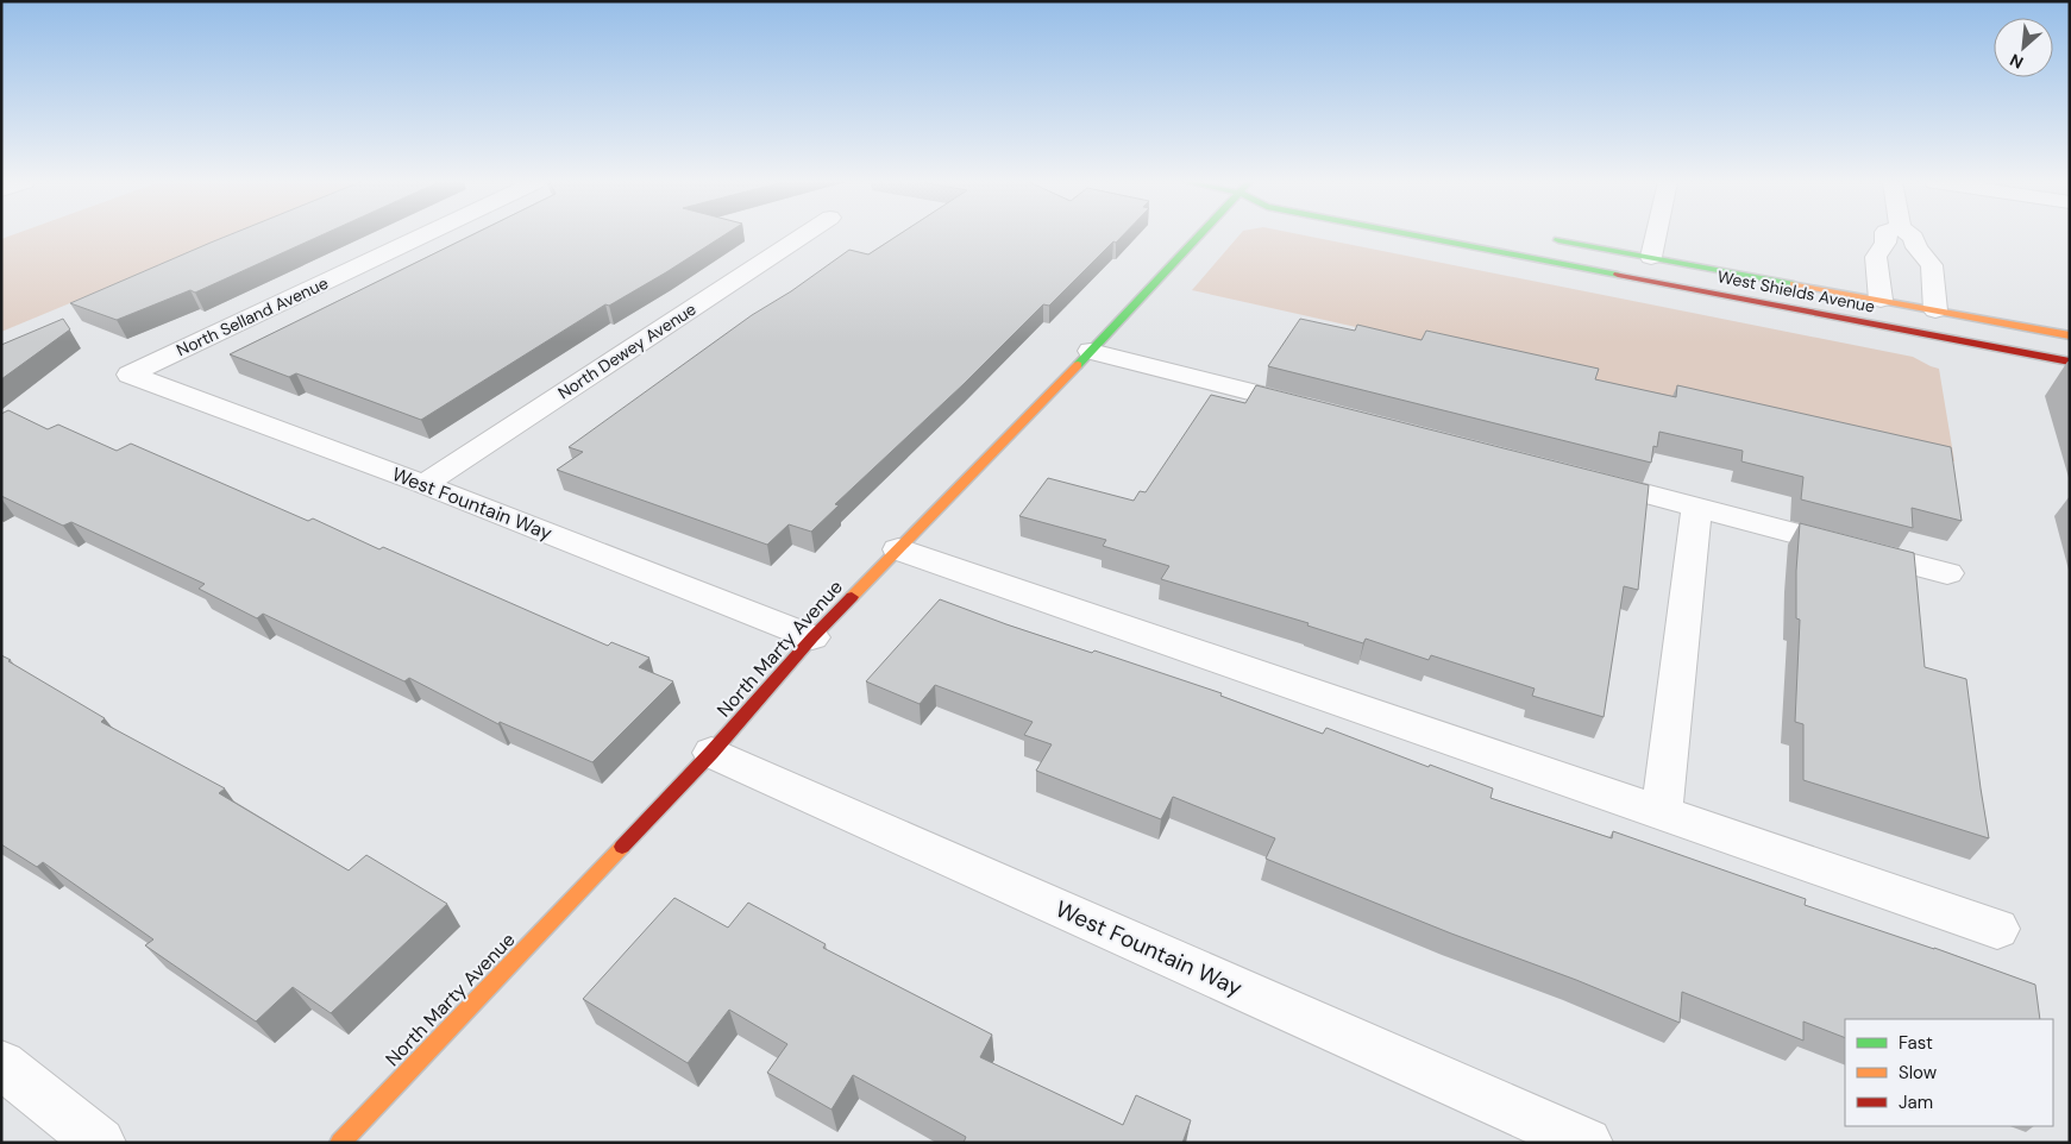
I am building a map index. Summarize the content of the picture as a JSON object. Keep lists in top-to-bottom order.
{
  "streets": {
    "street": [
      "West Shields Avenue",
      "North Selland Avenue",
      "North Dewey Avenue",
      "West Fountain Way",
      "North Marty Avenue"
    ]
  },
  "crossings": [
    ["North Selland Avenue", "West Fountain Way"],
    ["North Dewey Avenue", "West Fountain Way"],
    ["West Fountain Way", "North Marty Avenue"]
  ],
  "legend": ["Fast", "Slow", "Jam"],
  "north": "bottom left"
}
